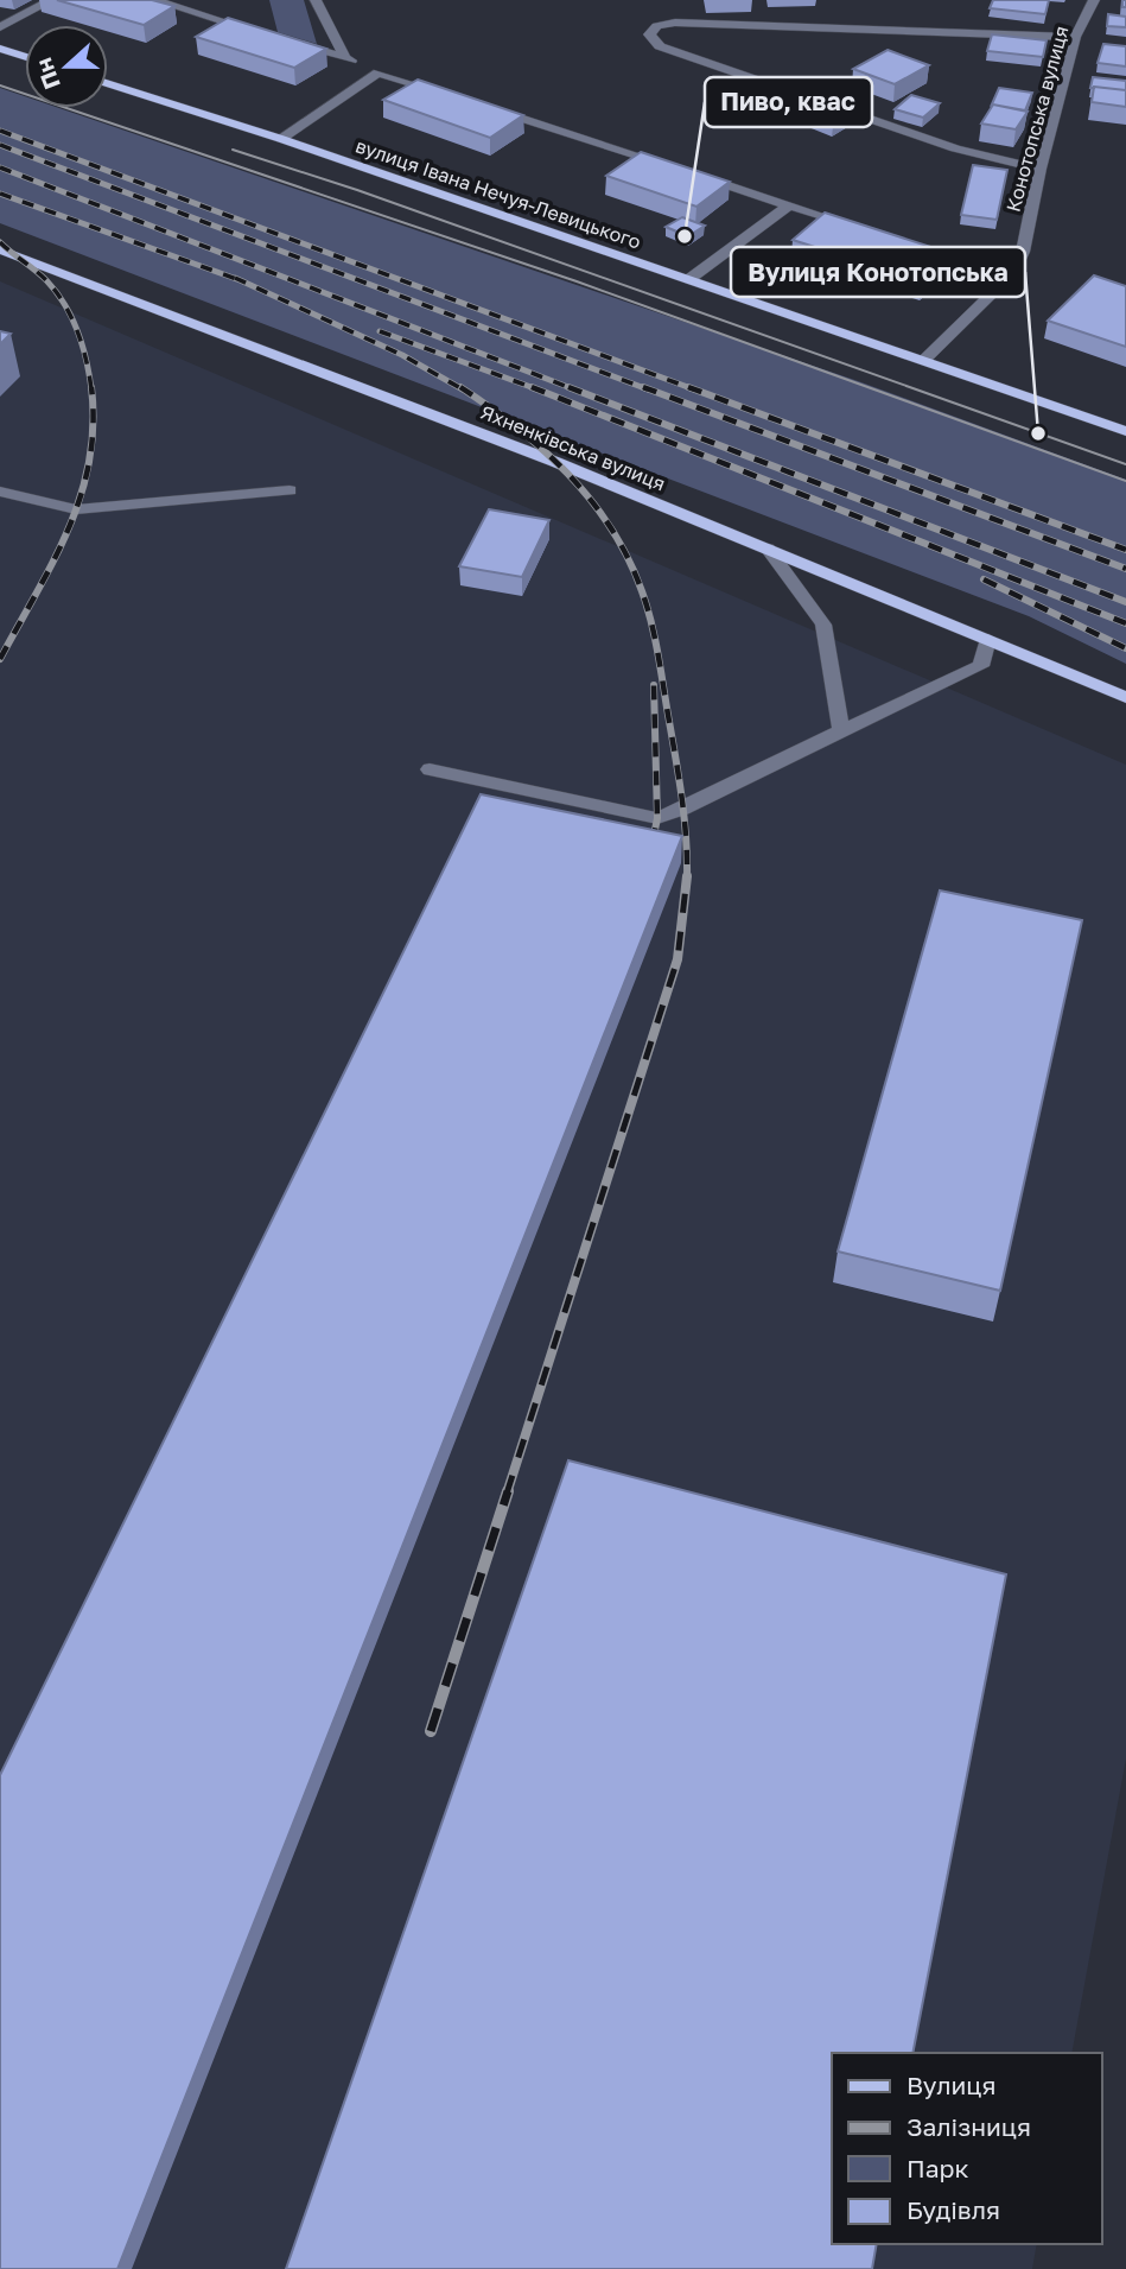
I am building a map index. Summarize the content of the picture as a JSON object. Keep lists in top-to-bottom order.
{
  "streets": {
    "main road": ["вулиця Івана Нечуя-Левицького", "Яхненківська вулиця"],
    "street": ["Конотопська вулиця"]
  },
  "crossings": [
    ["Конотопська вулиця", "вулиця Івана Нечуя-Левицького"]
  ],
  "places": ["Пиво, квас", "Вулиця Конотопська"],
  "legend": [
    "Вулиця",
    "Залізниця",
    "Парк",
    "Будівля"
  ],
  "north": "left"
}
